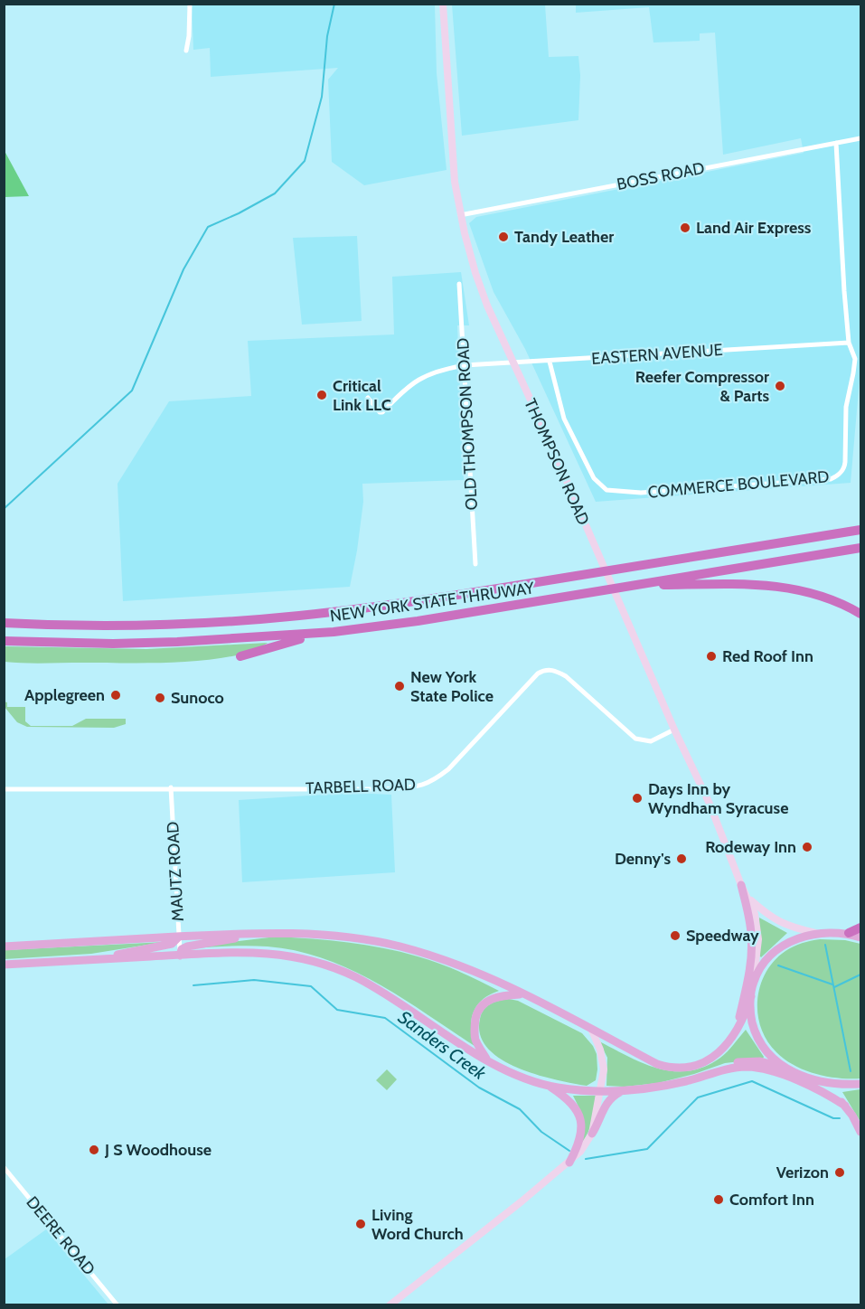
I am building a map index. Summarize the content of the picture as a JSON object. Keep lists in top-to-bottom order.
{
  "streets": {
    "highway": ["NEW YORK STATE THRUWAY"],
    "street": [
      "BOSS ROAD",
      "EASTERN AVENUE",
      "OLD THOMPSON ROAD",
      "THOMPSON ROAD",
      "COMMERCE BOULEVARD",
      "TARBELL ROAD",
      "MAUTZ ROAD",
      "DEERE ROAD"
    ]
  },
  "crossings": [
    ["BOSS ROAD", "THOMPSON ROAD"],
    ["BOSS ROAD", "COMMERCE BOULEVARD"],
    ["EASTERN AVENUE", "OLD THOMPSON ROAD"],
    ["EASTERN AVENUE", "THOMPSON ROAD"],
    ["EASTERN AVENUE", "COMMERCE BOULEVARD"],
    ["THOMPSON ROAD", "TARBELL ROAD"],
    ["TARBELL ROAD", "MAUTZ ROAD"]
  ],
  "water": ["Sanders Creek"],
  "places": [
    "Land Air Express",
    "Tandy Leather",
    "Reefer Compressor & Parts",
    "Critical Link LLC",
    "Red Roof Inn",
    "New York State Police",
    "Applegreen",
    "Sunoco",
    "Days Inn by Wyndham Syracuse",
    "Rodeway Inn",
    "Denny's",
    "Speedway",
    "J S Woodhouse",
    "Verizon",
    "Comfort Inn",
    "Living Word Church"
  ]
}
